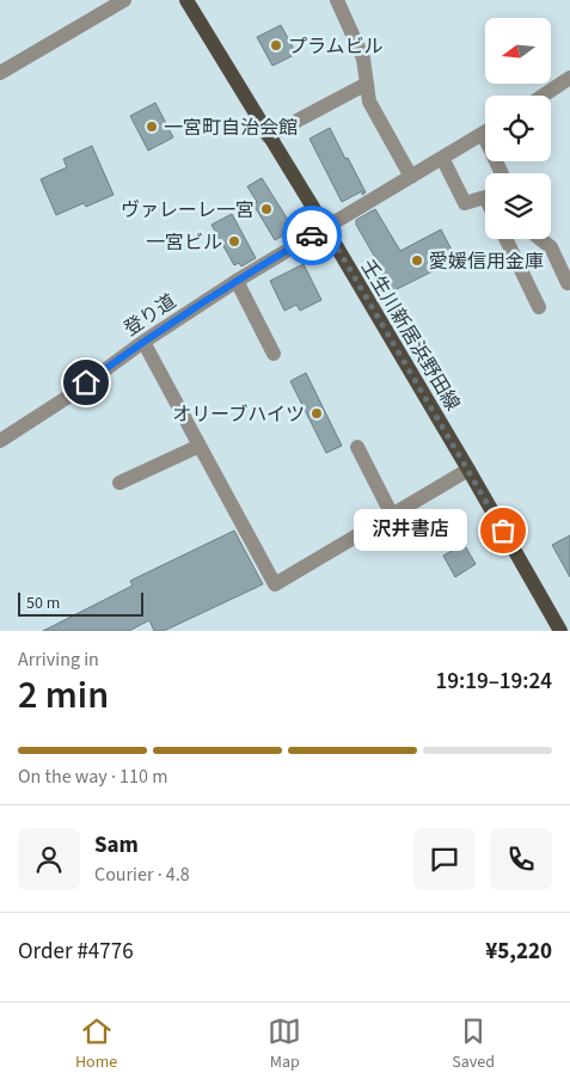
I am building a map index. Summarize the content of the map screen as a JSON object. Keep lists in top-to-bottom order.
{
  "streets": {
    "main road": ["壬生川新居浜野田線"],
    "street": ["登り道"]
  },
  "crossings": [
    ["登り道", "壬生川新居浜野田線"]
  ],
  "places": [
    "プラムビル",
    "一宮町自治会館",
    "ヴァレーレ一宮",
    "一宮ビル",
    "愛媛信用金庫",
    "オリーブハイツ",
    "沢井書店"
  ],
  "scale_bar": "50 m",
  "north": "left",
  "page": {
    "bubble": "沢井書店",
    "scale": "50 m",
    "heading": ["2 min", "Arriving in", "19:19–19:24"],
    "panel": [
      "Sam",
      "Courier · 4.8",
      "Order #4776",
      "¥5,220"
    ],
    "bar": "On the way · 110 m",
    "tabs": ["Home", "Map", "Saved"]
  }
}
